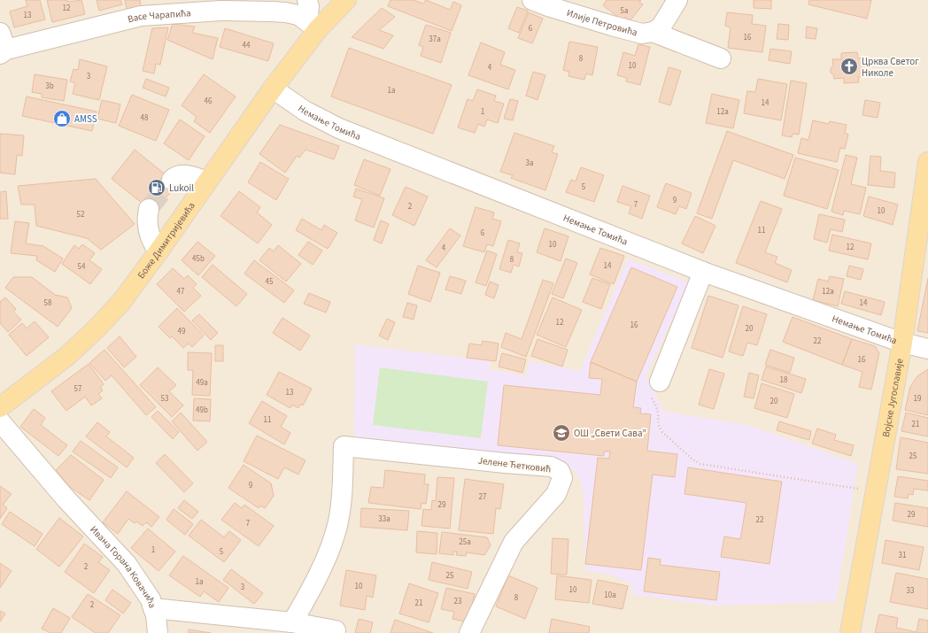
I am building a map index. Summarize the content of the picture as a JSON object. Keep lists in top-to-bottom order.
{
  "streets": {
    "main road": ["Боже Димитријевића", "Војске Југославије"],
    "street": [
      "Васе Чарапића",
      "Илије Петровића",
      "Немање Томића",
      "Јелене Ћетковић",
      "Ивана Горана Ковачића"
    ]
  },
  "crossings": [
    ["Васе Чарапића", "Боже Димитријевића"],
    ["Немање Томића", "Боже Димитријевића"],
    ["Немање Томића", "Војске Југославије"],
    ["Јелене Ћетковић", "Ивана Горана Ковачића"]
  ],
  "places": {
    "church": ["Црква Светог Николе"],
    "shop": ["AMSS"],
    "fuel station": ["Lukoil"],
    "school or university": ["ОШ „Свети Сава”"]
  },
  "house_numbers": [
    "12",
    "5a",
    "13",
    "6",
    "16",
    "37a",
    "44",
    "8",
    "10",
    "4",
    "3",
    "3b",
    "1a",
    "46",
    "14",
    "1",
    "12a",
    "48",
    "3a",
    "5",
    "9",
    "7",
    "2",
    "10",
    "52",
    "11",
    "6",
    "10",
    "12",
    "4",
    "45b",
    "8",
    "14",
    "54",
    "45",
    "47",
    "12a",
    "58",
    "14",
    "12",
    "16",
    "20",
    "49",
    "22",
    "16",
    "18",
    "49a",
    "57",
    "13",
    "53",
    "19",
    "20",
    "49b",
    "11",
    "21",
    "25",
    "9",
    "27",
    "29",
    "29",
    "33a",
    "22",
    "7",
    "25a",
    "1",
    "5",
    "31",
    "2",
    "25",
    "1a",
    "10",
    "3",
    "10",
    "33",
    "10a",
    "8",
    "23",
    "21",
    "2"
  ]
}
